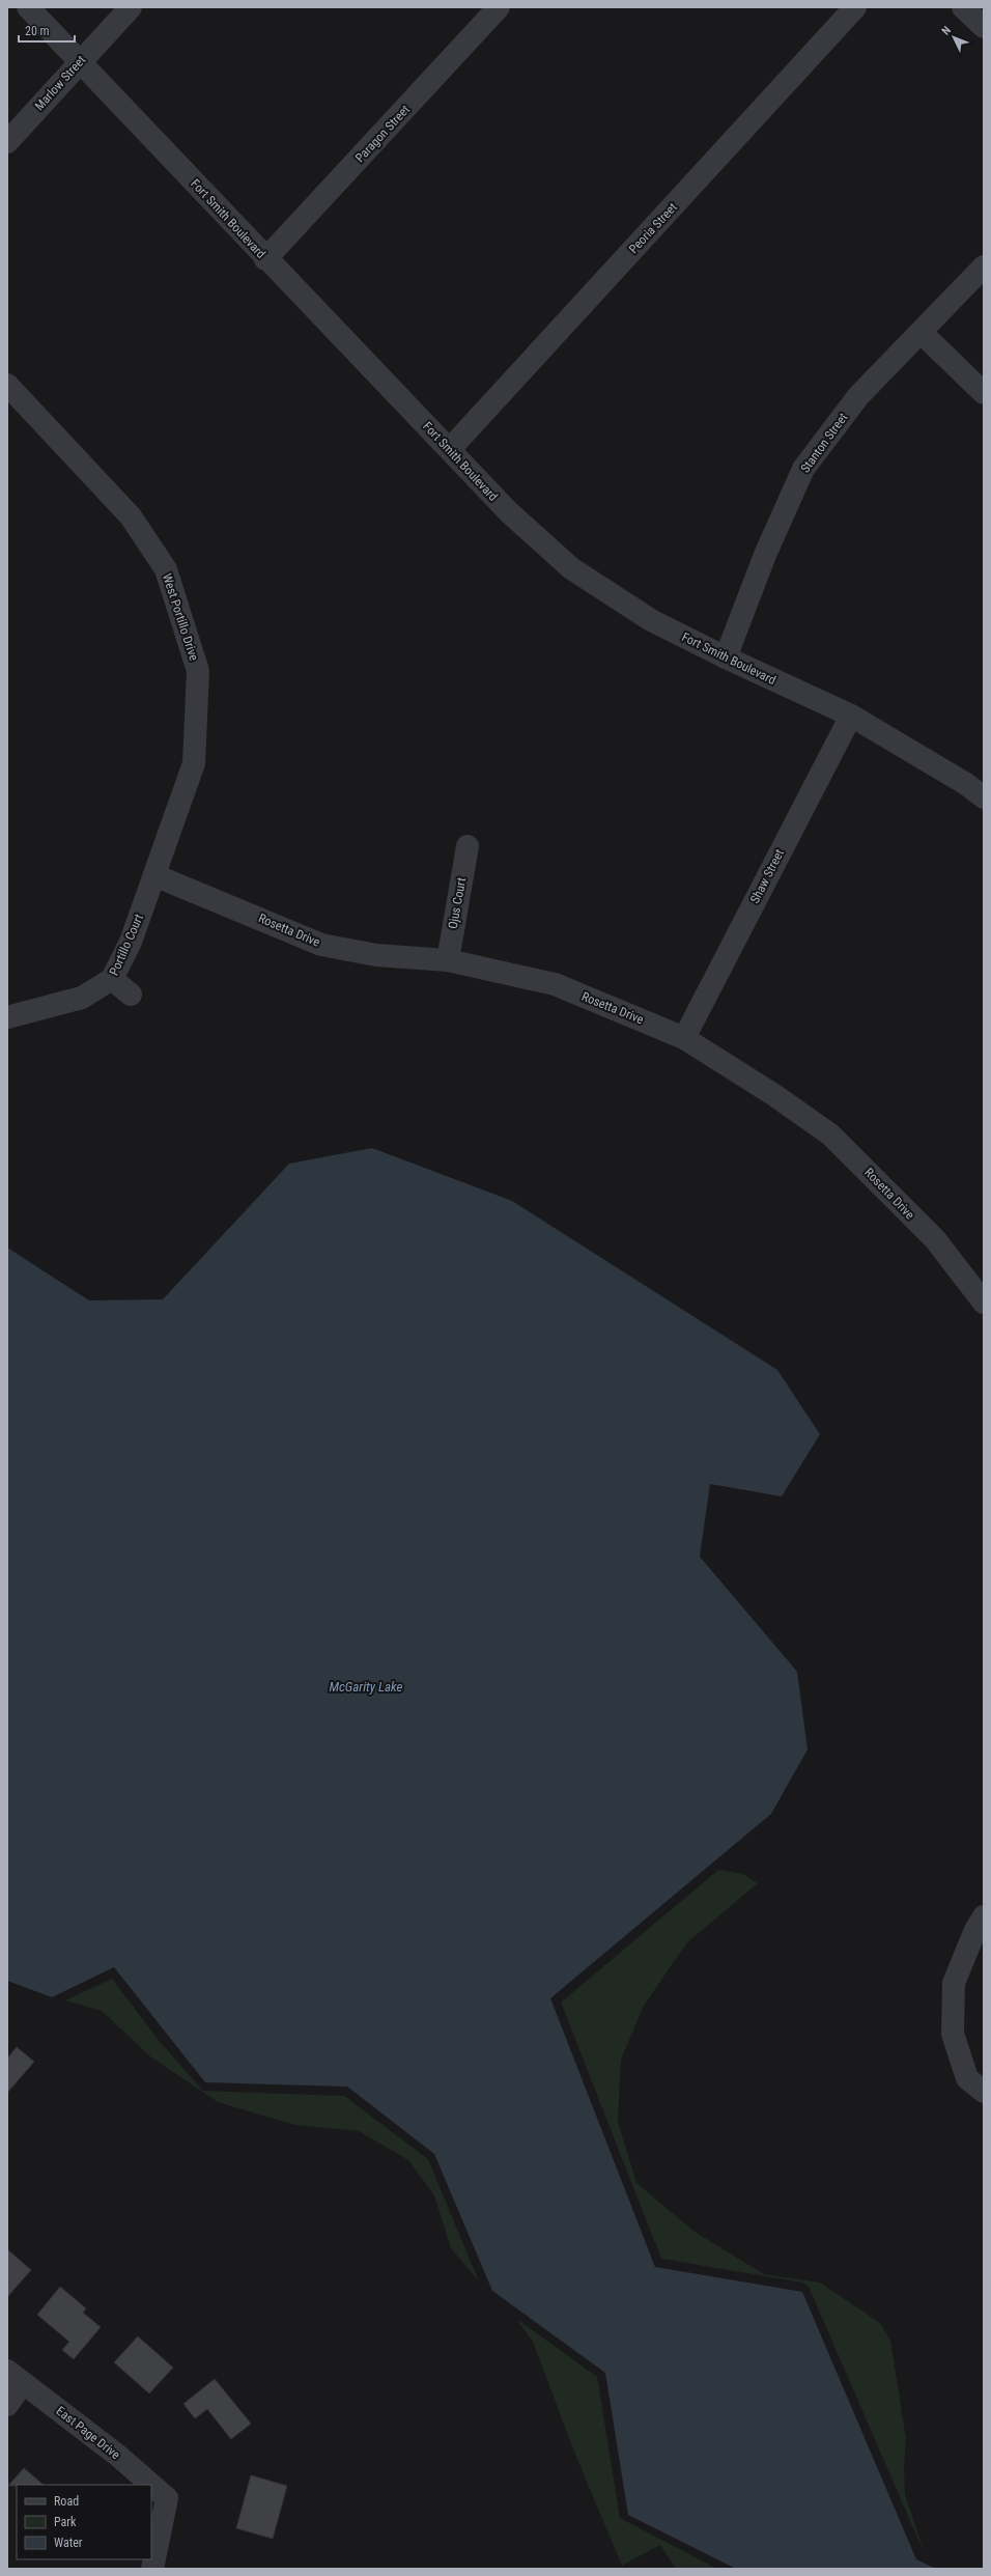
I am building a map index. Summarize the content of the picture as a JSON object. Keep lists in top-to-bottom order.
{
  "streets": {
    "street": [
      "Marlow Street",
      "Paragon Street",
      "Fort Smith Boulevard",
      "Peoria Street",
      "Stanton Street",
      "West Portillo Drive",
      "Shaw Street",
      "Ojus Court",
      "Rosetta Drive",
      "Portillo Court",
      "East Page Drive"
    ]
  },
  "crossings": [
    ["Marlow Street", "Fort Smith Boulevard"],
    ["Paragon Street", "Fort Smith Boulevard"],
    ["Fort Smith Boulevard", "Peoria Street"],
    ["Fort Smith Boulevard", "Stanton Street"],
    ["Fort Smith Boulevard", "Shaw Street"],
    ["West Portillo Drive", "Rosetta Drive"],
    ["West Portillo Drive", "Portillo Court"],
    ["Shaw Street", "Rosetta Drive"],
    ["Ojus Court", "Rosetta Drive"],
    ["Rosetta Drive", "Portillo Court"]
  ],
  "water": ["McGarity Lake"],
  "legend": ["Road", "Park", "Water"],
  "scale_bar": "20 m",
  "north": "top left"
}
